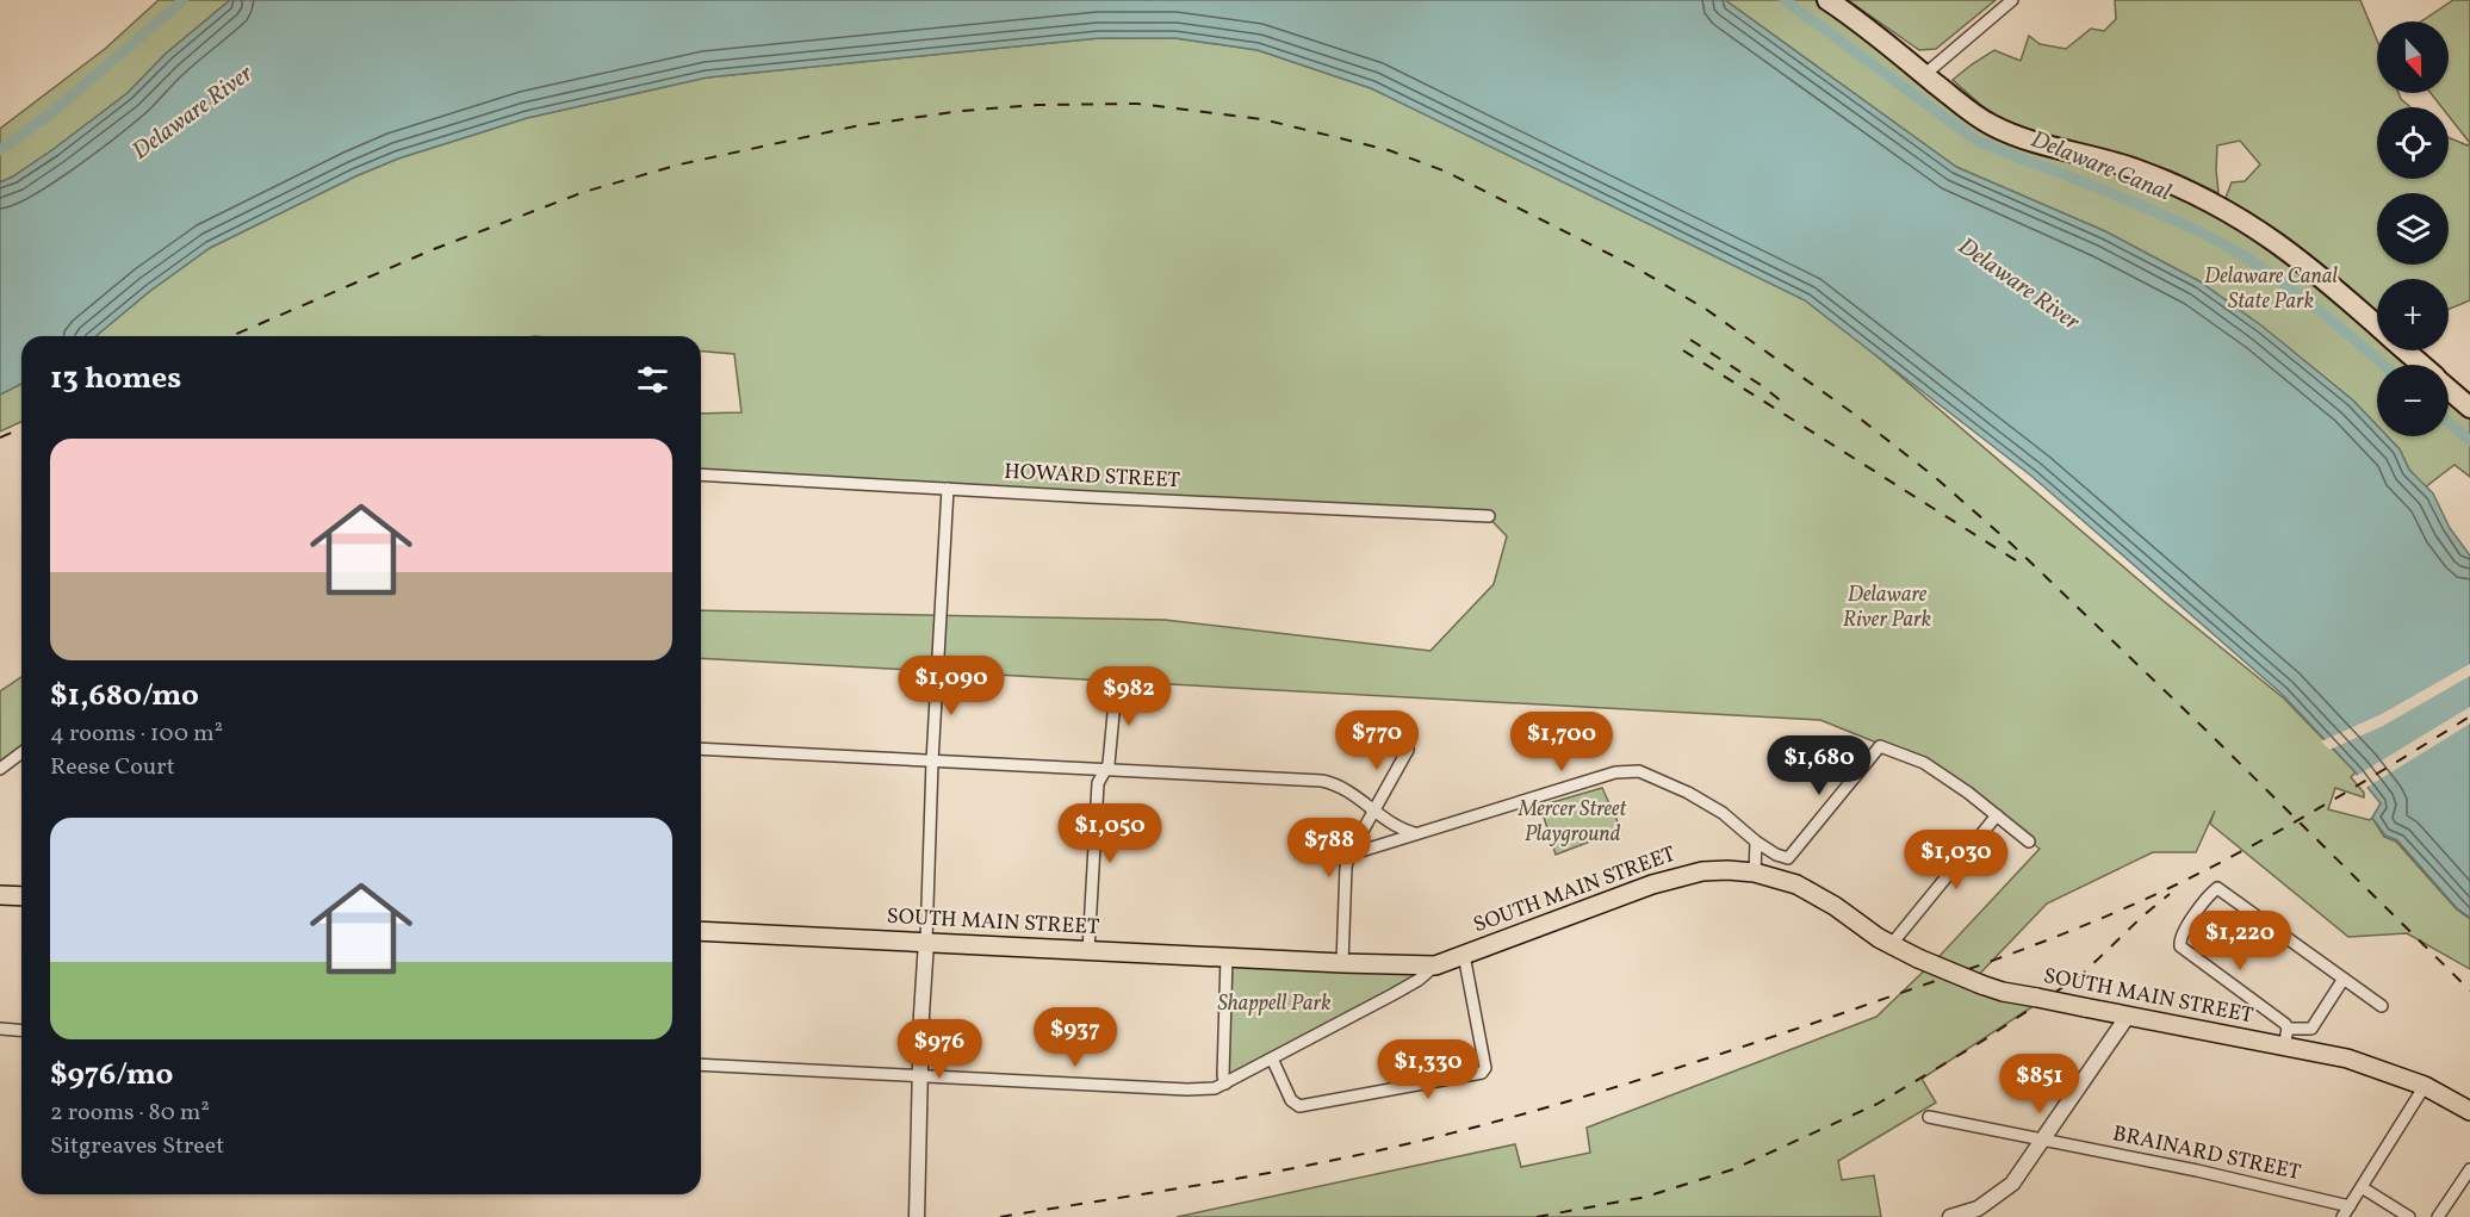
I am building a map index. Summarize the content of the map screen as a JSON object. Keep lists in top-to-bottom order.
{
  "streets": {
    "main road": ["SOUTH MAIN STREET"],
    "street": ["HOWARD STREET", "BRAINARD STREET"]
  },
  "water": ["Delaware River", "Delaware Canal"],
  "parks": [
    "Delaware Canal State Park",
    "Delaware River Park",
    "Mercer Street Playground",
    "Shappell Park"
  ],
  "north": "bottom",
  "page": {
    "map_buttons": ["+", "−"],
    "heading": "13 homes",
    "list": [
      {
        "name": "$1,680/mo",
        "note": "4 rooms · 100 m² · Reese Court"
      },
      {
        "name": "$976/mo",
        "note": "2 rooms · 80 m² · Sitgreaves Street"
      }
    ],
    "price": [
      "$1,090",
      "$982",
      "$770",
      "$1,700",
      "$1,680",
      "$1,050",
      "$788",
      "$1,030",
      "$1,220",
      "$937",
      "$976",
      "$1,330",
      "$851"
    ]
  }
}
